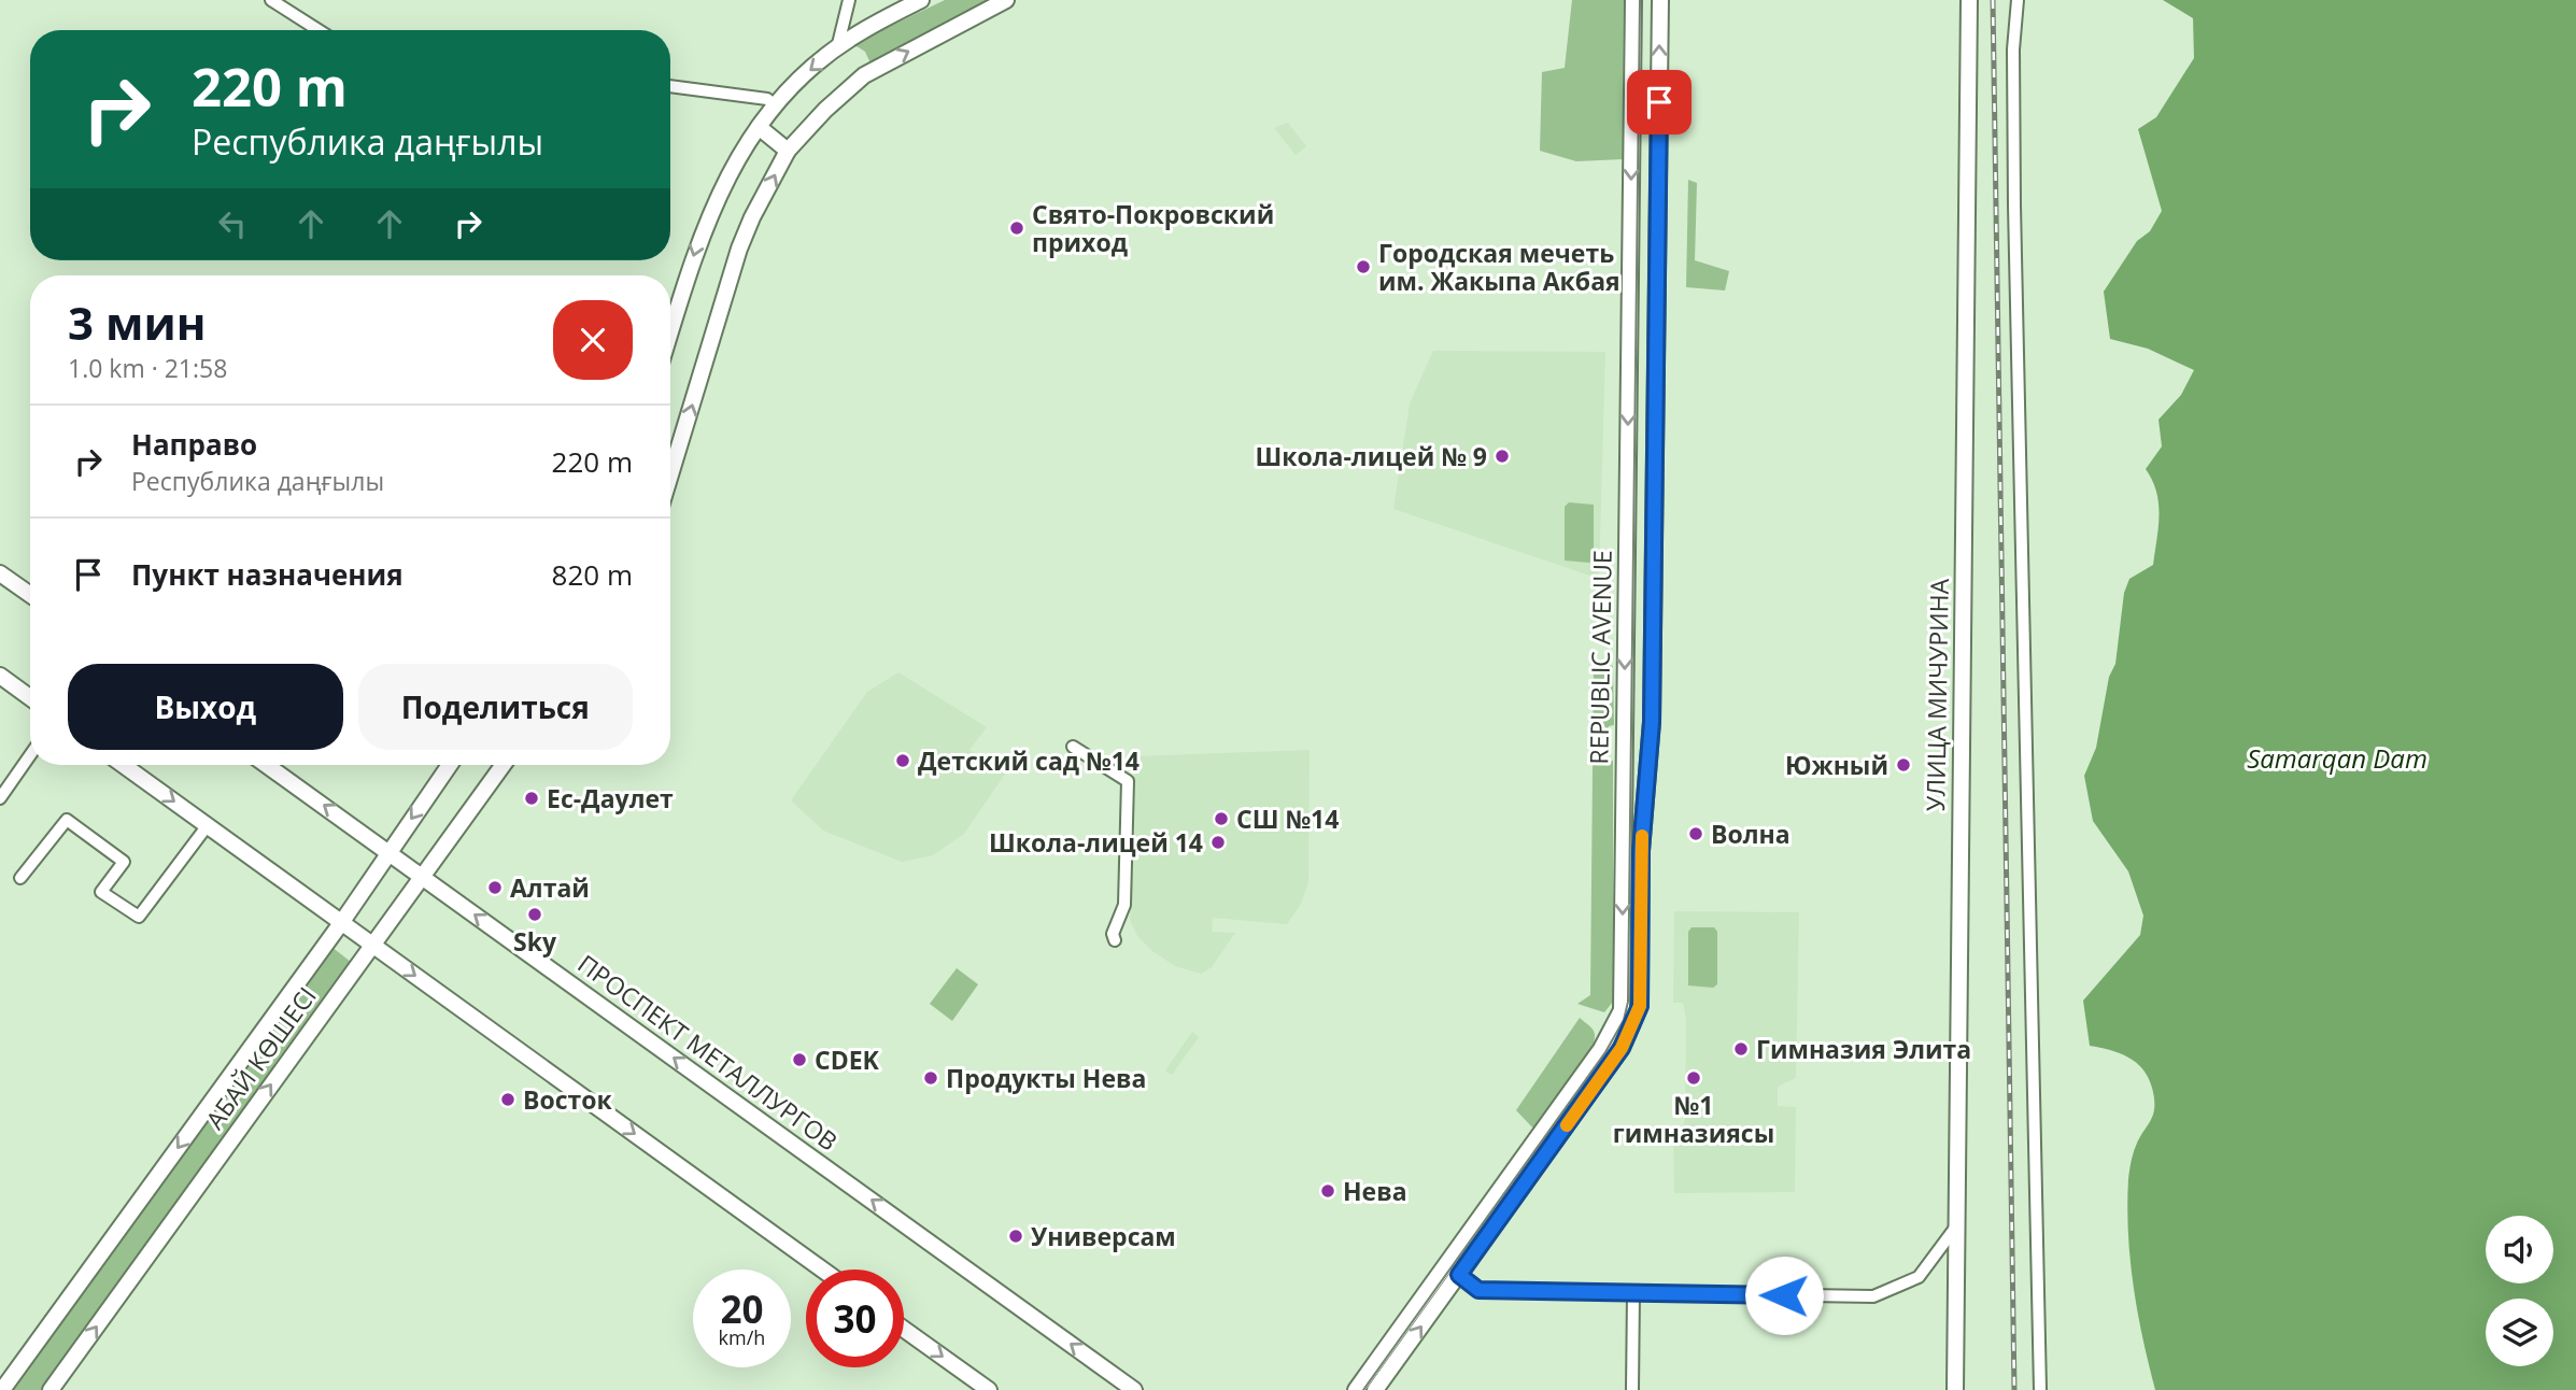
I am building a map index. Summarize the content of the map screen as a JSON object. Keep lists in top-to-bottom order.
{
  "streets": {
    "main road": [
      "REPUBLIC AVENUE",
      "УЛИЦА МИЧУРИНА",
      "ПРОСПЕКТ МЕТАЛЛУРГОВ",
      "АБАЙ КӨШЕСІ"
    ]
  },
  "crossings": [
    ["ПРОСПЕКТ МЕТАЛЛУРГОВ", "АБАЙ КӨШЕСІ"]
  ],
  "water": ["Samarqan Dam"],
  "places": [
    "Свято-Покровский приход",
    "Городская мечеть им. Жакыпа Акбая",
    "Школа-лицей № 9",
    "Детский сад №14",
    "Южный",
    "Ес-Даулет",
    "СШ №14",
    "Волна",
    "Школа-лицей 14",
    "Алтай",
    "Sky",
    "Гимназия Элита",
    "CDEK",
    "Продукты Нева",
    "№1 гимназиясы",
    "Восток",
    "Нева",
    "Универсам"
  ],
  "page": {
    "turn": ["220 m", "Республика даңғылы"],
    "heading": ["3 мин", "1.0 km · 21:58"],
    "list": [
      {
        "name": "Направо",
        "note": "Республика даңғылы",
        "value": "220 m"
      },
      {
        "name": "Пункт назначения",
        "value": "820 m"
      }
    ],
    "buttons": ["Выход", "Поделиться"],
    "speed": "20 km/h",
    "limit": "30"
  }
}
